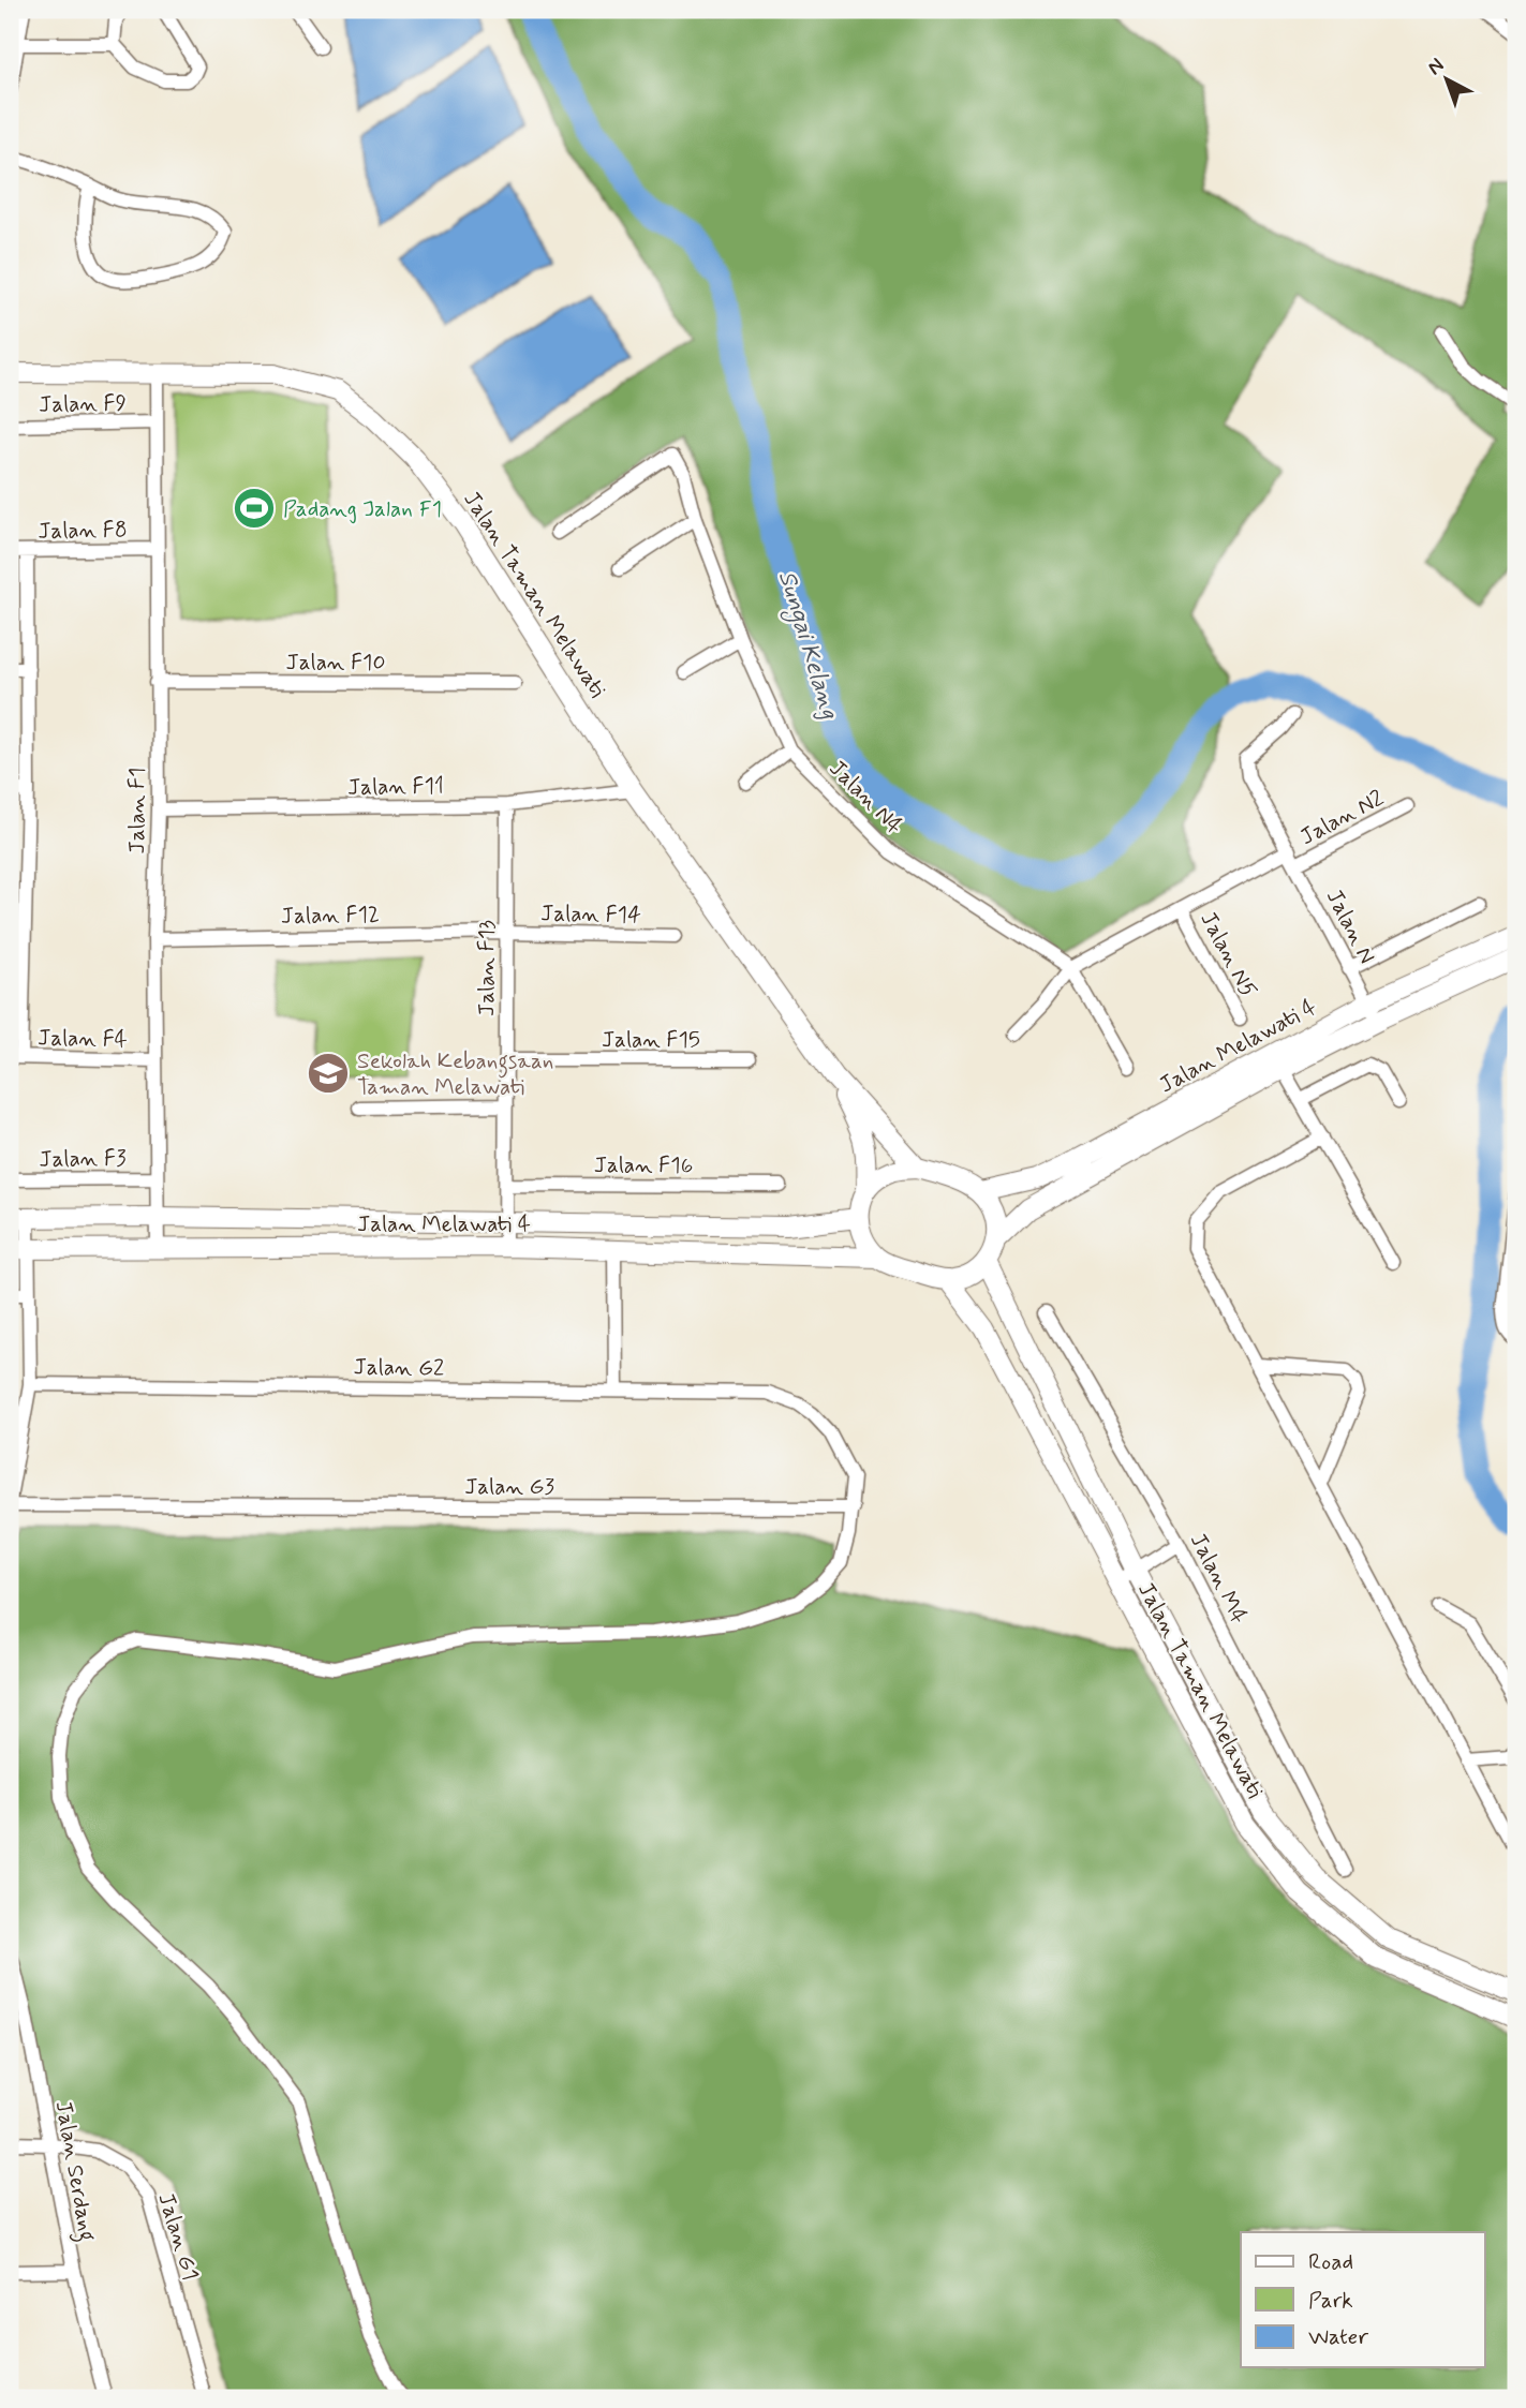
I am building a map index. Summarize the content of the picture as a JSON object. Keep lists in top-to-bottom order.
{
  "streets": {
    "main road": ["Jalan Taman Melawati", "Jalan Melawati 4"],
    "street": [
      "Jalan F9",
      "Jalan F8",
      "Jalan F10",
      "Jalan F11",
      "Jalan N4",
      "Jalan F1",
      "Jalan N2",
      "Jalan F14",
      "Jalan F12",
      "Jalan N",
      "Jalan N5",
      "Jalan F13",
      "Jalan F4",
      "Jalan F15",
      "Jalan F3",
      "Jalan F16",
      "Jalan G2",
      "Jalan G3",
      "Jalan M4",
      "Jalan Serdang",
      "Jalan G1"
    ]
  },
  "crossings": [
    ["Jalan F9", "Jalan F1"],
    ["Jalan F8", "Jalan F1"],
    ["Jalan Taman Melawati", "Jalan F11"],
    ["Jalan Taman Melawati", "Jalan F1"],
    ["Jalan Taman Melawati", "Jalan Melawati 4"],
    ["Jalan F10", "Jalan F1"],
    ["Jalan F11", "Jalan F1"],
    ["Jalan F11", "Jalan F13"],
    ["Jalan F1", "Jalan F12"],
    ["Jalan F1", "Jalan F4"],
    ["Jalan F1", "Jalan Melawati 4"],
    ["Jalan F1", "Jalan F3"],
    ["Jalan N2", "Jalan N"],
    ["Jalan F14", "Jalan F12"],
    ["Jalan F14", "Jalan F13"],
    ["Jalan F12", "Jalan F13"],
    ["Jalan N", "Jalan Melawati 4"],
    ["Jalan F13", "Jalan F15"],
    ["Jalan F13", "Jalan Melawati 4"],
    ["Jalan F13", "Jalan F16"],
    ["Jalan G2", "Jalan G3"],
    ["Jalan Serdang", "Jalan G1"]
  ],
  "water": ["Sungai Kelang"],
  "places": {
    "sports": ["Padang Jalan F1"],
    "school or university": ["Sekolah Kebangsaan Taman Melawati"]
  },
  "legend": ["Road", "Park", "Water"],
  "north": "top left"
}
